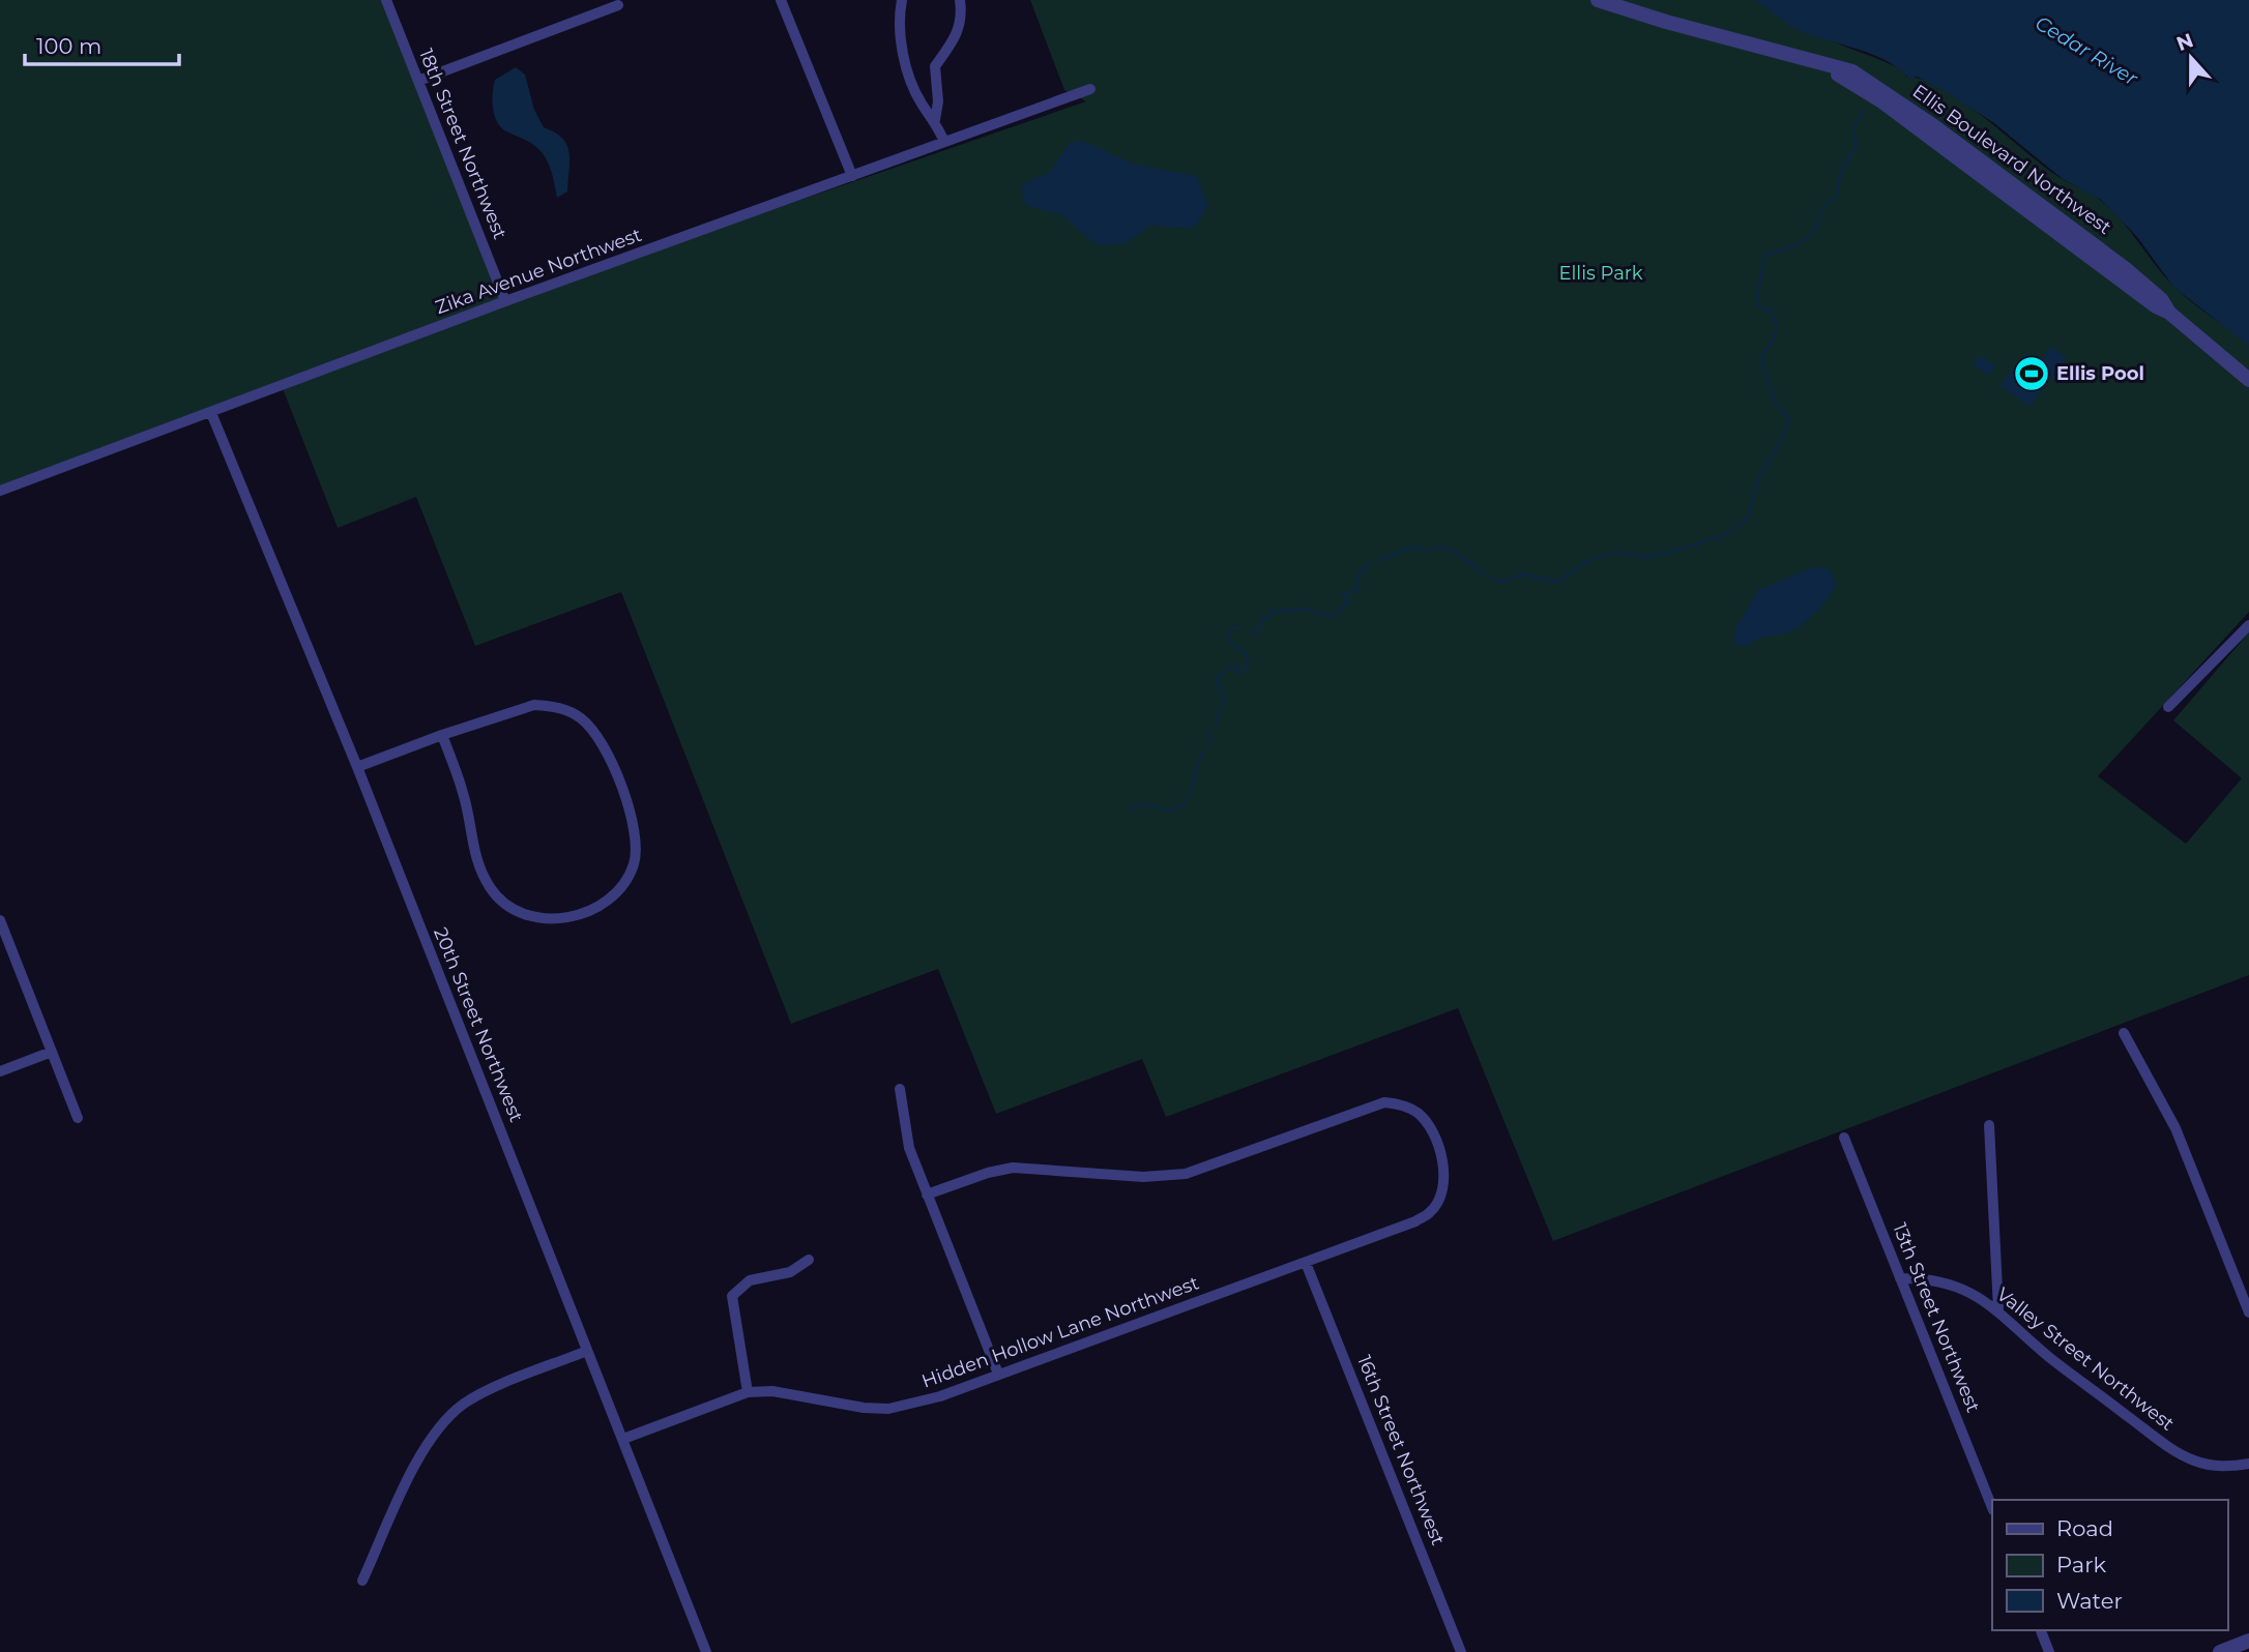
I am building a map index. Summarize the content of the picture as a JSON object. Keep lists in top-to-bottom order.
{
  "streets": {
    "street": [
      "18th Street Northwest",
      "Ellis Boulevard Northwest",
      "Zika Avenue Northwest",
      "20th Street Northwest",
      "13th Street Northwest",
      "Hidden Hollow Lane Northwest",
      "Valley Street Northwest",
      "16th Street Northwest"
    ]
  },
  "crossings": [
    ["18th Street Northwest", "Zika Avenue Northwest"],
    ["Zika Avenue Northwest", "20th Street Northwest"],
    ["20th Street Northwest", "Hidden Hollow Lane Northwest"],
    ["13th Street Northwest", "Valley Street Northwest"],
    ["Hidden Hollow Lane Northwest", "16th Street Northwest"]
  ],
  "water": ["Cedar River"],
  "parks": ["Ellis Park"],
  "places": {
    "sports": ["Ellis Pool"]
  },
  "legend": ["Road", "Park", "Water"],
  "scale_bar": "100 m",
  "north": "top"
}
